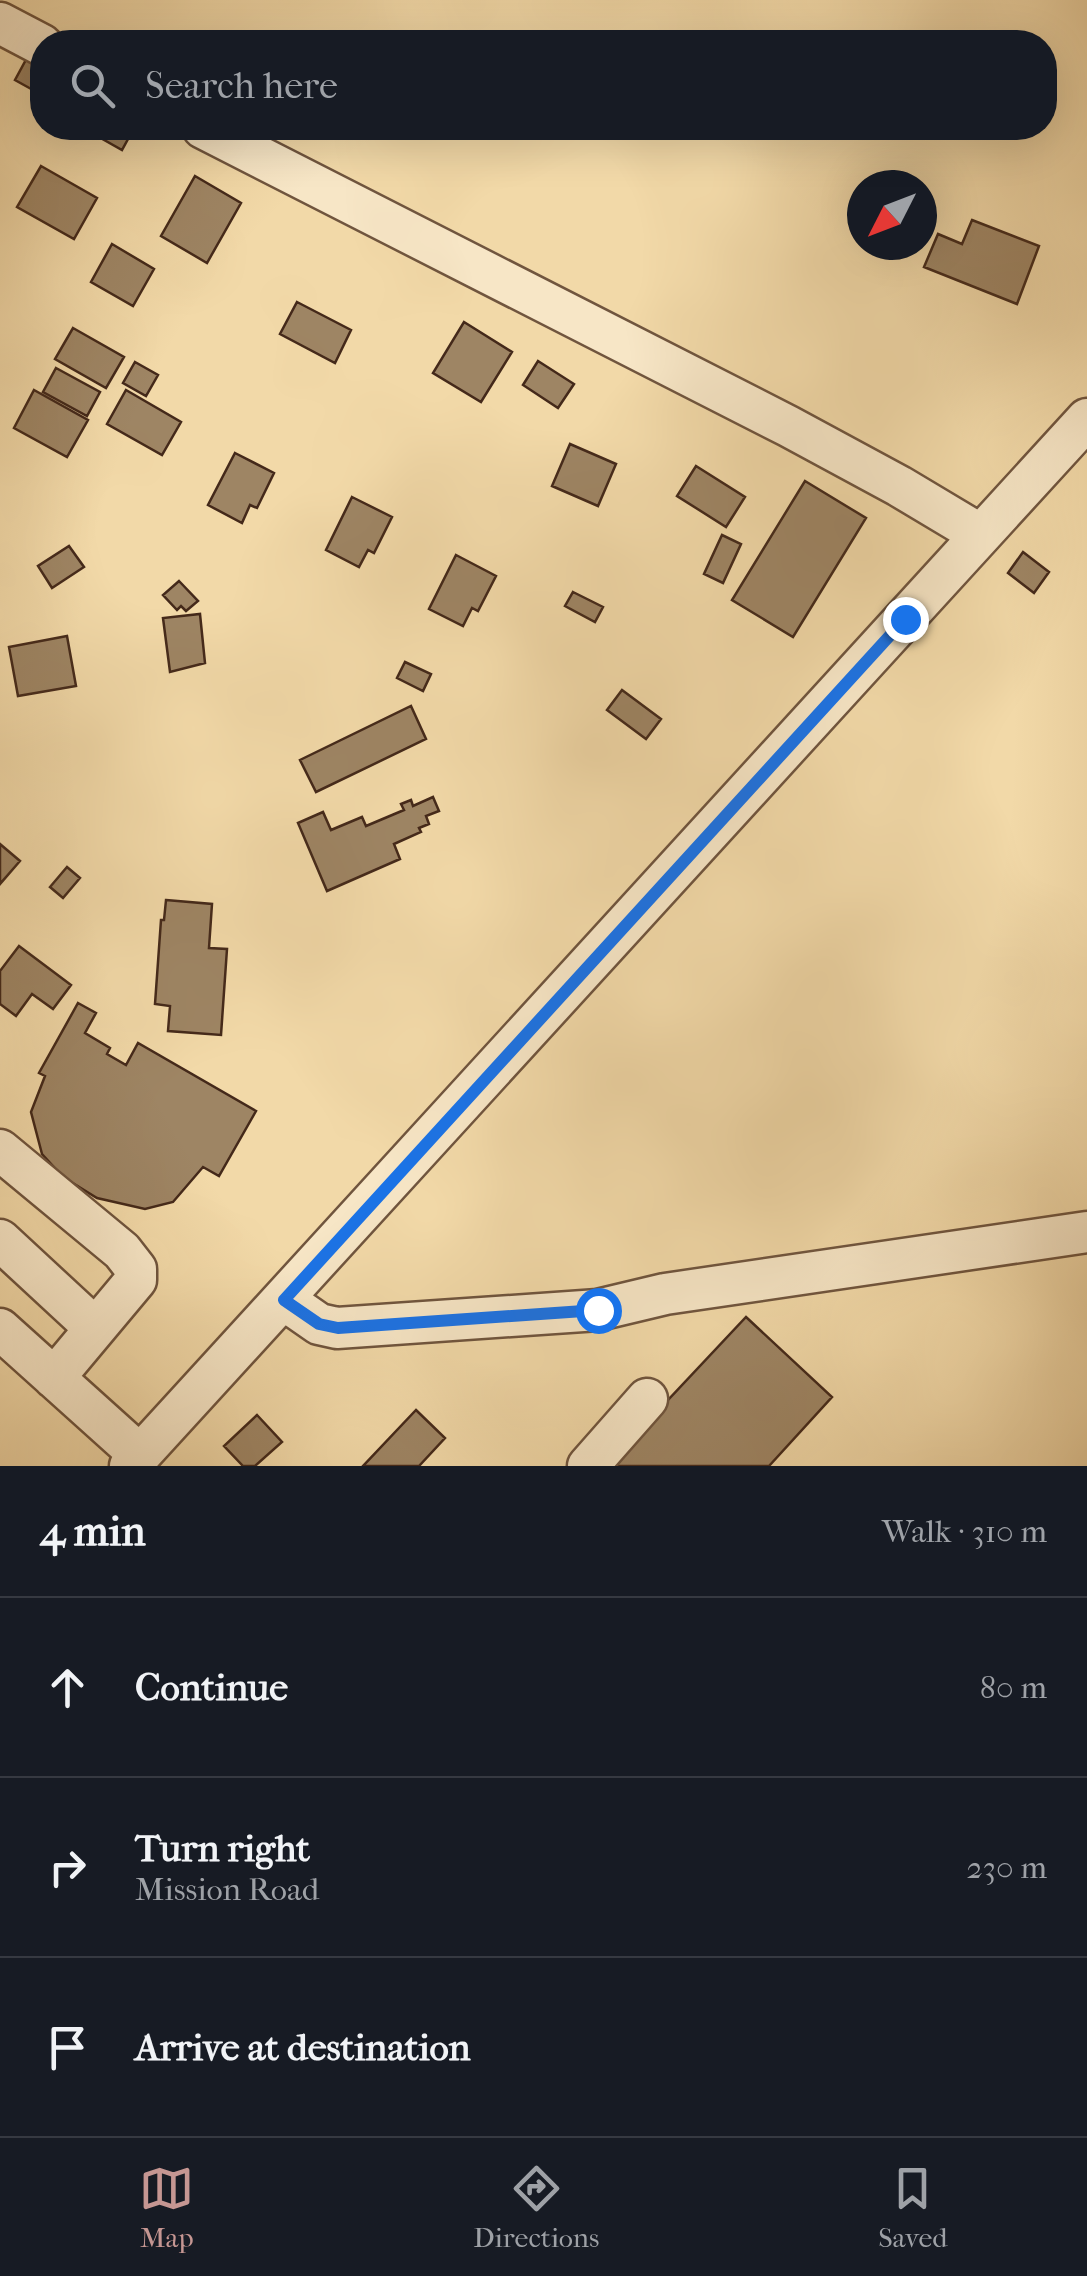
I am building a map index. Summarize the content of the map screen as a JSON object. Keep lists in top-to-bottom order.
{
  "north": "bottom left",
  "page": {
    "search": "Search here",
    "heading": ["4 min", "Walk · 310 m"],
    "list": [
      ["Continue", "80 m"],
      ["Turn right", "Mission Road", "230 m"],
      "Arrive at destination"
    ],
    "nav": ["Map", "Directions", "Saved"]
  }
}
